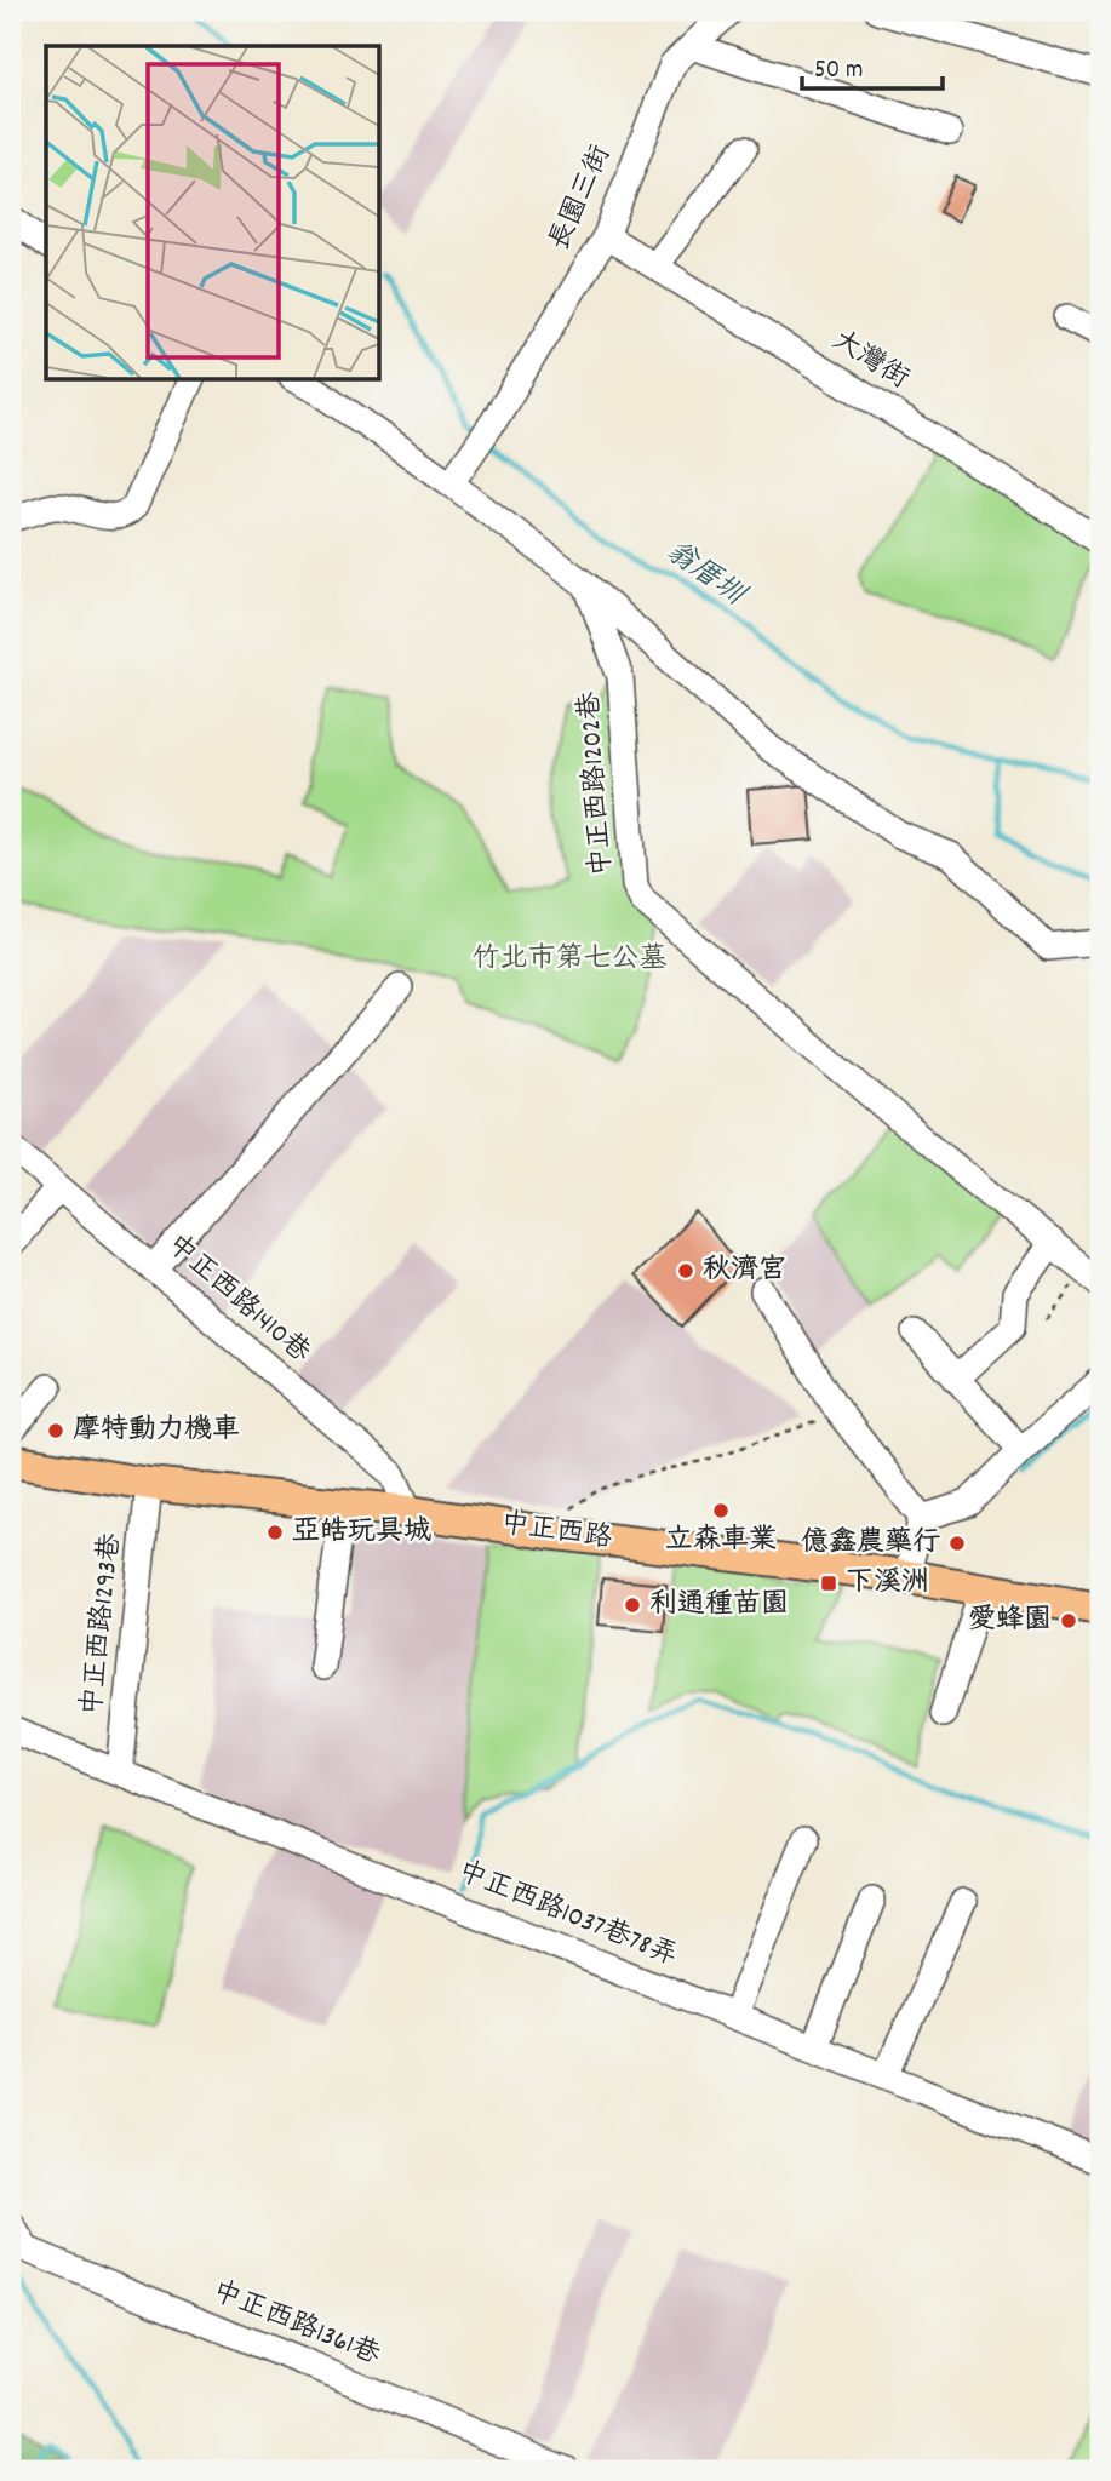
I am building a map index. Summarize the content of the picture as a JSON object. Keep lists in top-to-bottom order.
{
  "streets": {
    "main road": ["中正西路"],
    "street": [
      "長園三街",
      "大灣街",
      "中正西路1202巷",
      "中正西路1410巷",
      "中正西路1293巷",
      "中正西路1037巷78弄",
      "中正西路1361巷"
    ]
  },
  "crossings": [
    ["長園三街", "大灣街"],
    ["中正西路1410巷", "中正西路"],
    ["中正西路", "中正西路1293巷"],
    ["中正西路1293巷", "中正西路1037巷78弄"]
  ],
  "water": ["翁厝圳"],
  "parks": ["竹北市第七公墓"],
  "places": {
    "other": [
      "秋濟宮",
      "摩特動力機車",
      "立森車業",
      "亞皓玩具城",
      "億鑫農藥行",
      "利通種苗園",
      "愛蜂園"
    ],
    "transit": ["下溪洲"]
  },
  "scale_bar": "50 m"
}
